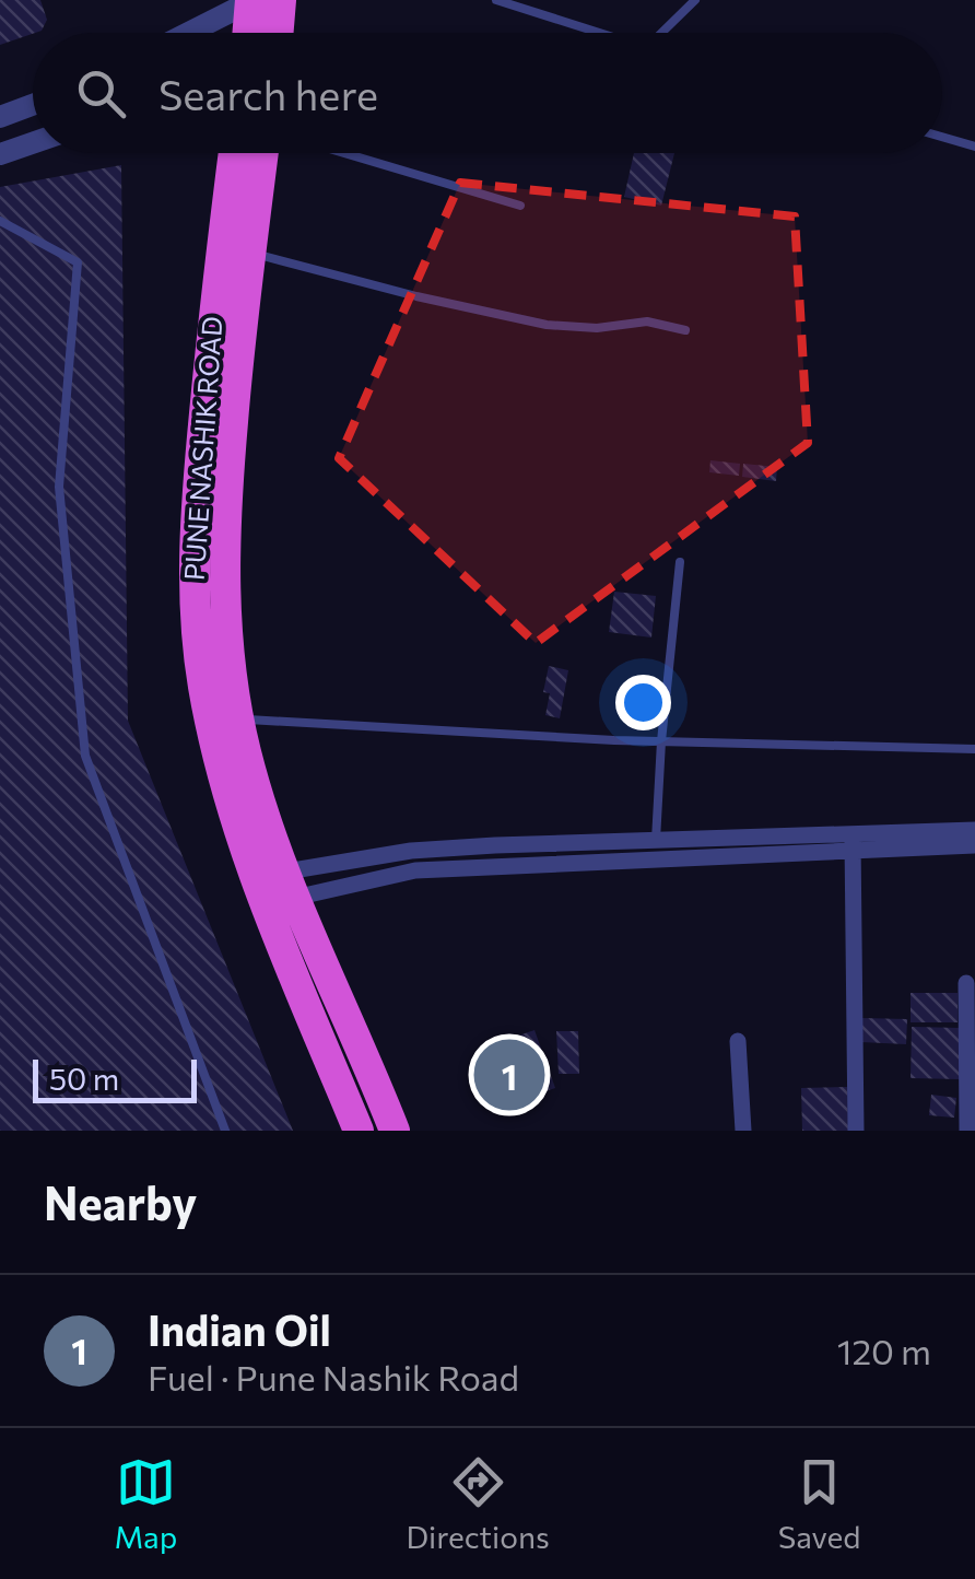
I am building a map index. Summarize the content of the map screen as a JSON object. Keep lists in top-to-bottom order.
{
  "streets": {
    "highway": ["PUNE NASHIK ROAD"]
  },
  "scale_bar": "50 m",
  "page": {
    "search": "Search here",
    "pins": "1",
    "scale": "50 m",
    "heading": "Nearby",
    "list": [
      {
        "mark": "1",
        "name": "Indian Oil",
        "note": "Fuel · Pune Nashik Road",
        "value": "120 m"
      }
    ],
    "nav": ["Map", "Directions", "Saved"]
  }
}
